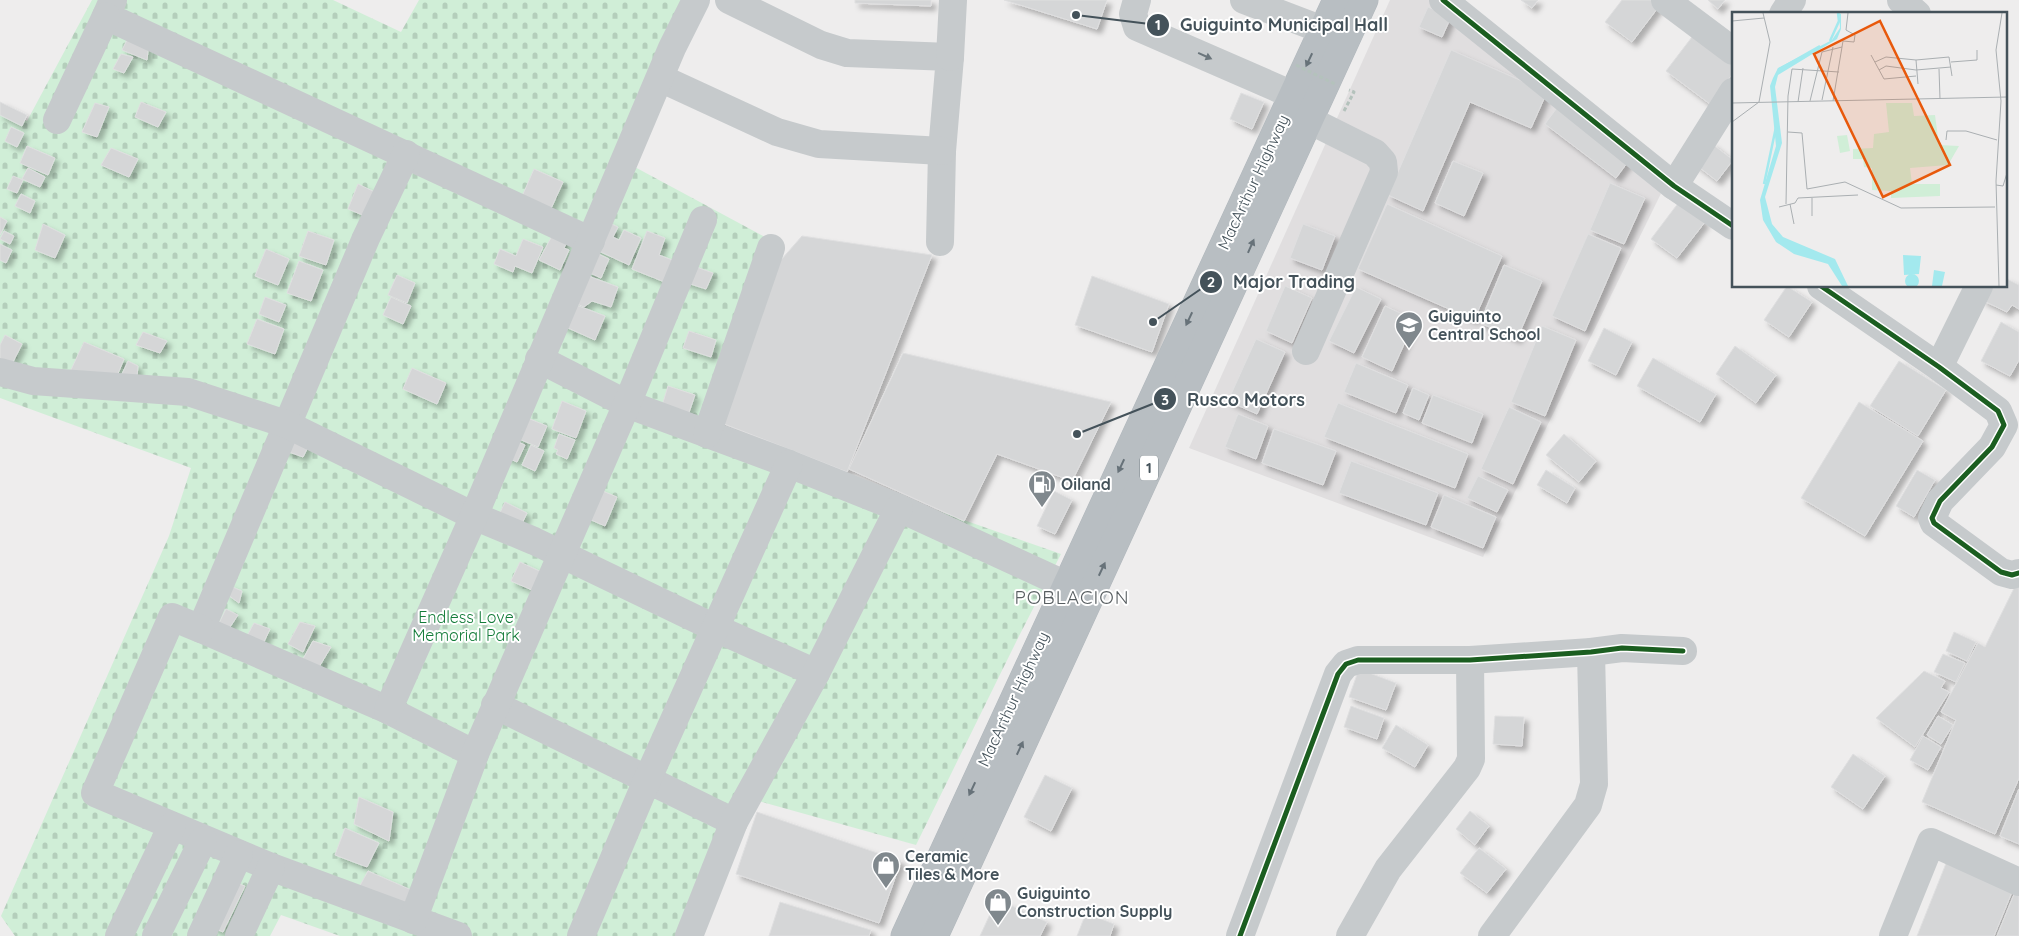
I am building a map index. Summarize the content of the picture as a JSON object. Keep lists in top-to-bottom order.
{
  "streets": {
    "highway": ["MacArthur Highway", "1"]
  },
  "districts": ["POBLACION"],
  "parks": ["Endless Love Memorial Park"],
  "places": {
    "other": ["Guiguinto Municipal Hall", "Major Trading", "Rusco Motors"],
    "school or university": ["Guiguinto Central School"],
    "fuel station": ["Oiland"],
    "shop": ["Ceramic Tiles & More", "Guiguinto Construction Supply"]
  }
}
